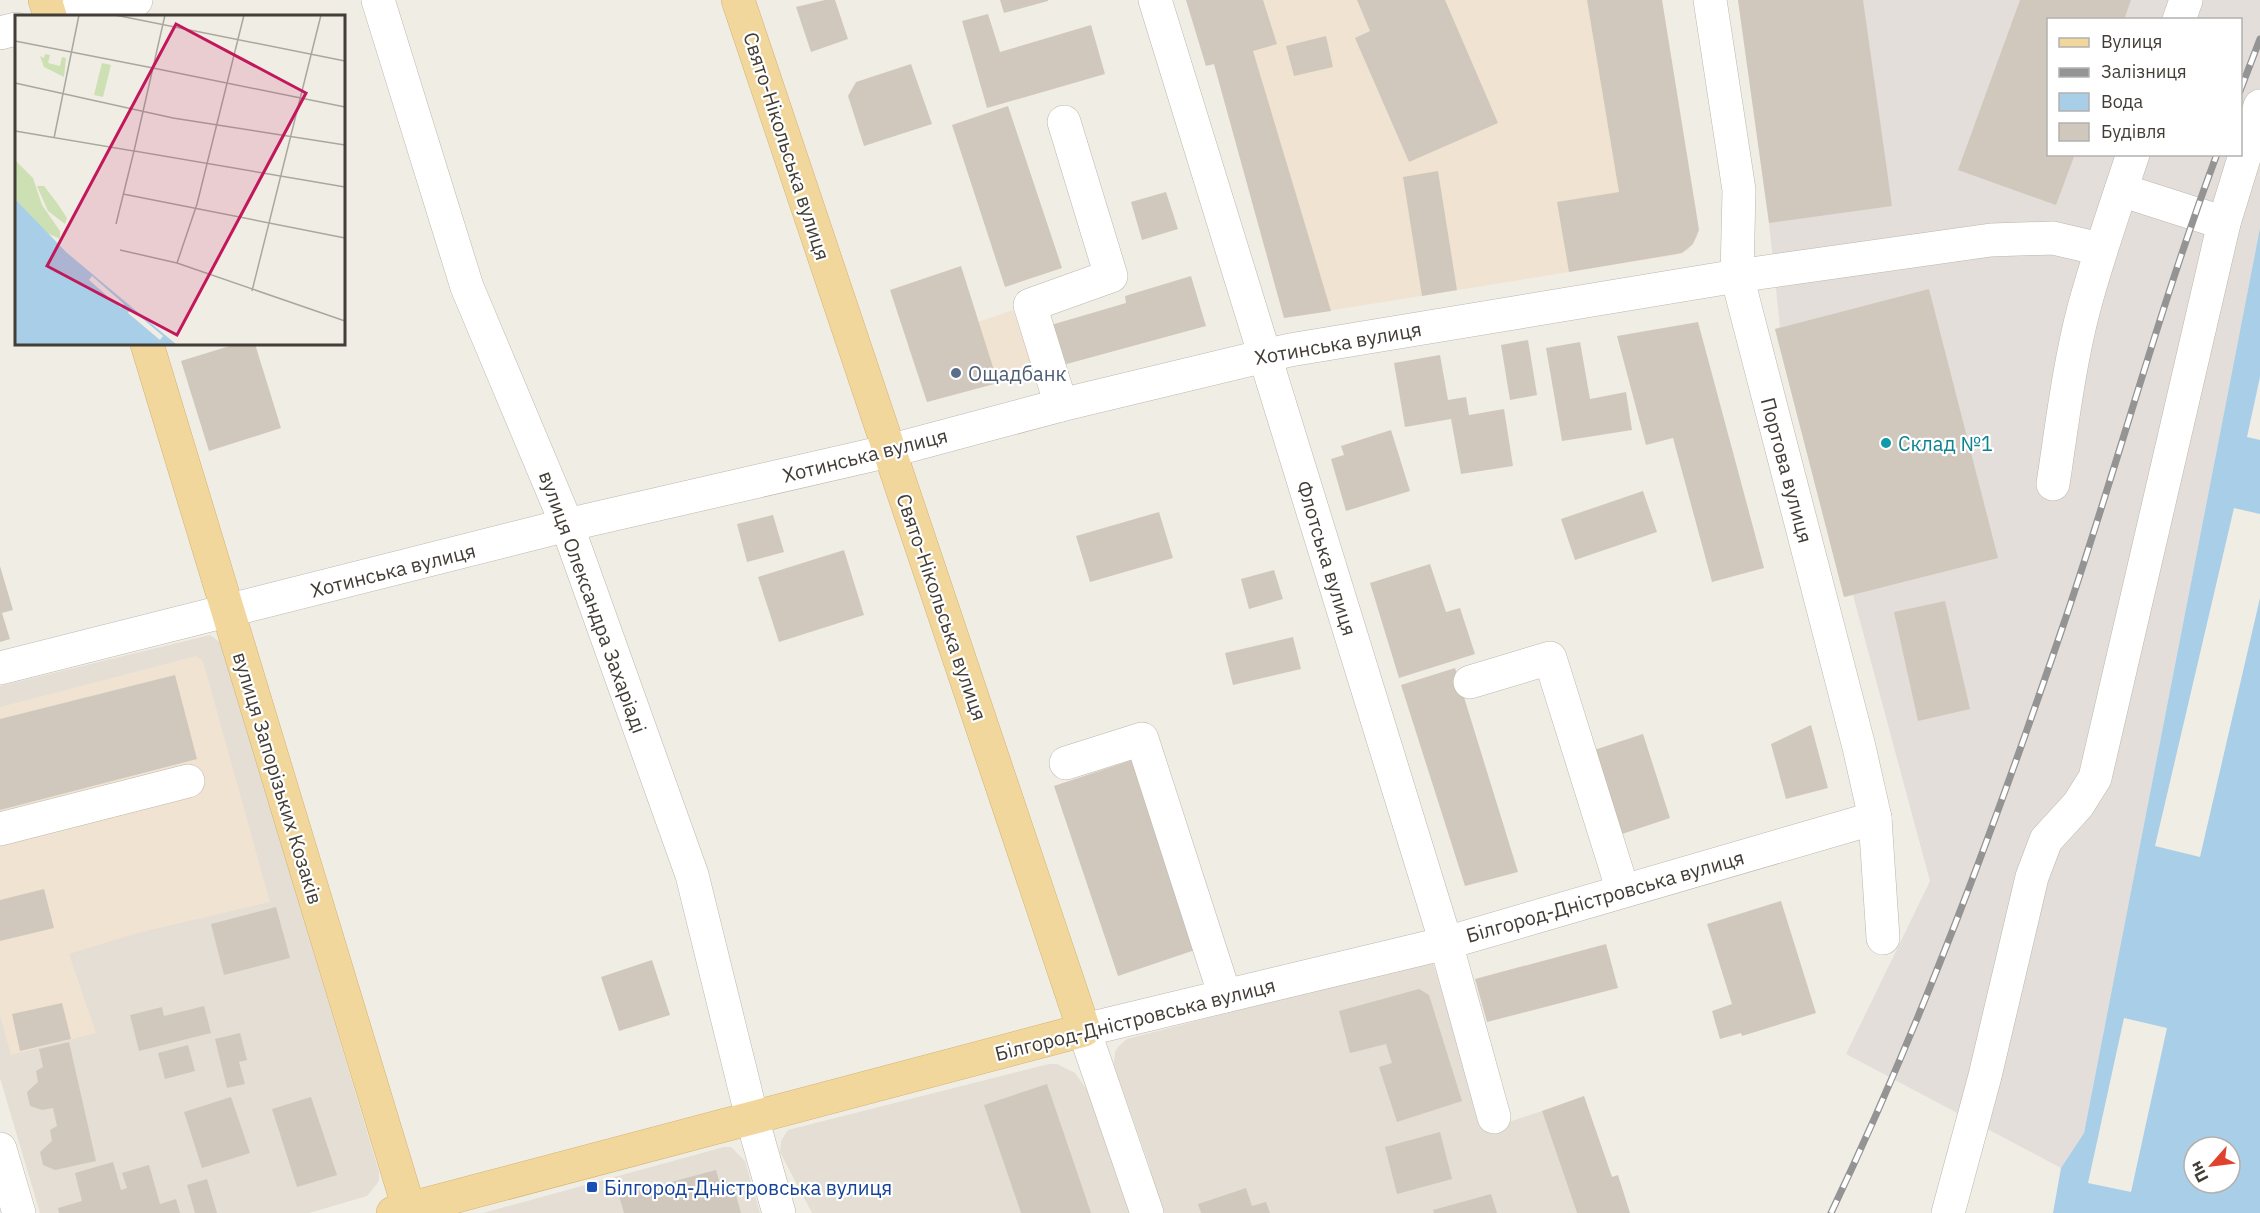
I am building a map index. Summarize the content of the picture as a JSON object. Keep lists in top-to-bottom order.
{
  "streets": {
    "main road": ["Свято-Нікольська вулиця", "вулиця Запорізьких Козаків", "Білгород-Дністровська вулиця"],
    "street": [
      "Хотинська вулиця",
      "Портова вулиця",
      "Флотська вулиця",
      "вулиця Олександра Захаріаді"
    ]
  },
  "crossings": [
    ["Свято-Нікольська вулиця", "Хотинська вулиця"],
    ["Свято-Нікольська вулиця", "Білгород-Дністровська вулиця"],
    ["Хотинська вулиця", "Портова вулиця"],
    ["Хотинська вулиця", "Флотська вулиця"],
    ["Хотинська вулиця", "вулиця Олександра Захаріаді"],
    ["Хотинська вулиця", "вулиця Запорізьких Козаків"],
    ["Портова вулиця", "Білгород-Дністровська вулиця"],
    ["Флотська вулиця", "Білгород-Дністровська вулиця"],
    ["вулиця Олександра Захаріаді", "Білгород-Дністровська вулиця"],
    ["вулиця Запорізьких Козаків", "Білгород-Дністровська вулиця"]
  ],
  "places": {
    "other": ["Ощадбанк", "Склад №1"],
    "transit": ["Білгород-Дністровська вулиця"]
  },
  "legend": [
    "Вулиця",
    "Залізниця",
    "Вода",
    "Будівля"
  ],
  "north": "bottom left"
}
